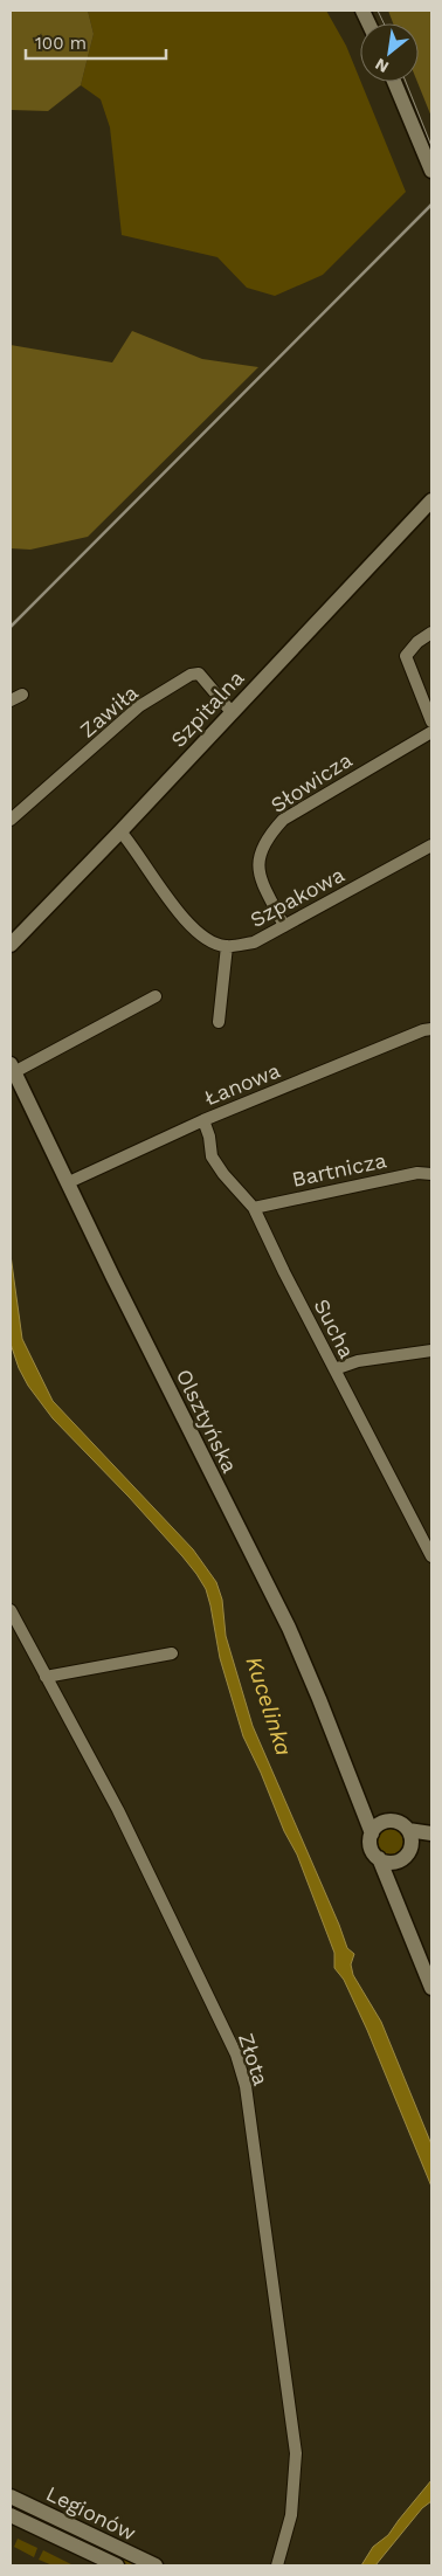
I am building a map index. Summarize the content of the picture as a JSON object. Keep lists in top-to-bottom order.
{
  "streets": {
    "street": [
      "Szpitalna",
      "Zawiła",
      "Słowicza",
      "Szpakowa",
      "Łanowa",
      "Bartnicza",
      "Sucha",
      "Olsztyńska",
      "Złota",
      "Legionów"
    ]
  },
  "crossings": [
    ["Szpitalna", "Zawiła"],
    ["Słowicza", "Szpakowa"],
    ["Łanowa", "Sucha"],
    ["Łanowa", "Olsztyńska"],
    ["Bartnicza", "Sucha"]
  ],
  "water": ["Kucelinka"],
  "scale_bar": "100 m",
  "north": "bottom left"
}
